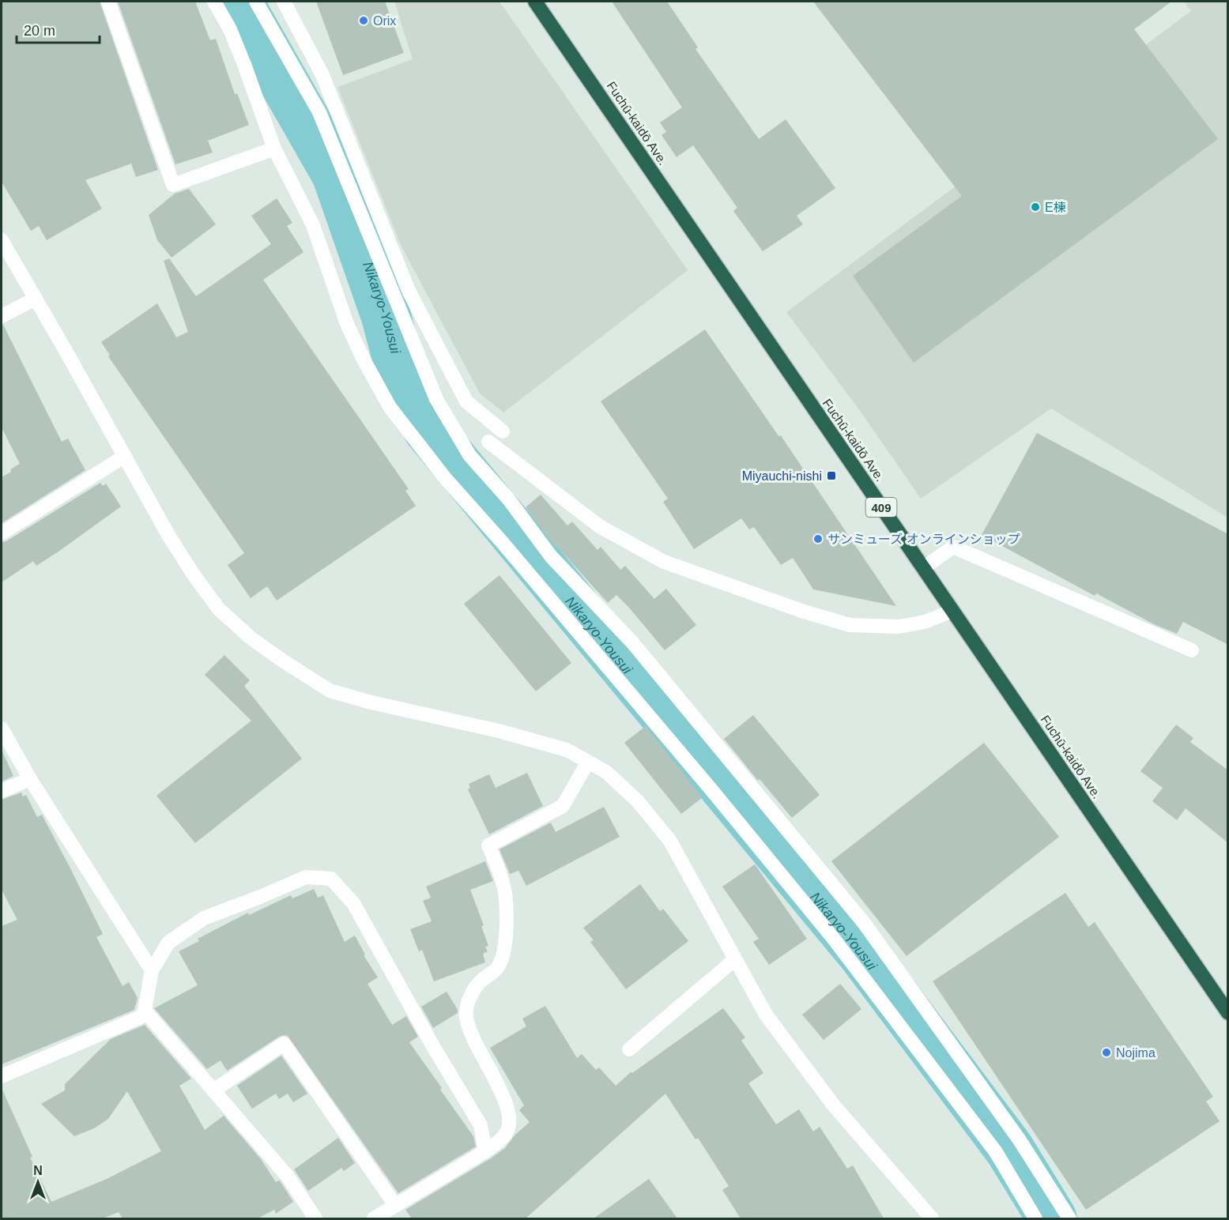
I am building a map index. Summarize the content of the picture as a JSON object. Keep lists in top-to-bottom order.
{
  "streets": {
    "highway": ["Fuchū-kaidō Ave.", "409"]
  },
  "water": ["Nikaryo-Yousui"],
  "places": {
    "other": [
      "Orix",
      "E棟",
      "サンミューズ オンラインショップ",
      "Nojima"
    ],
    "transit": ["Miyauchi-nishi"]
  },
  "scale_bar": "20 m",
  "north": "top"
}
